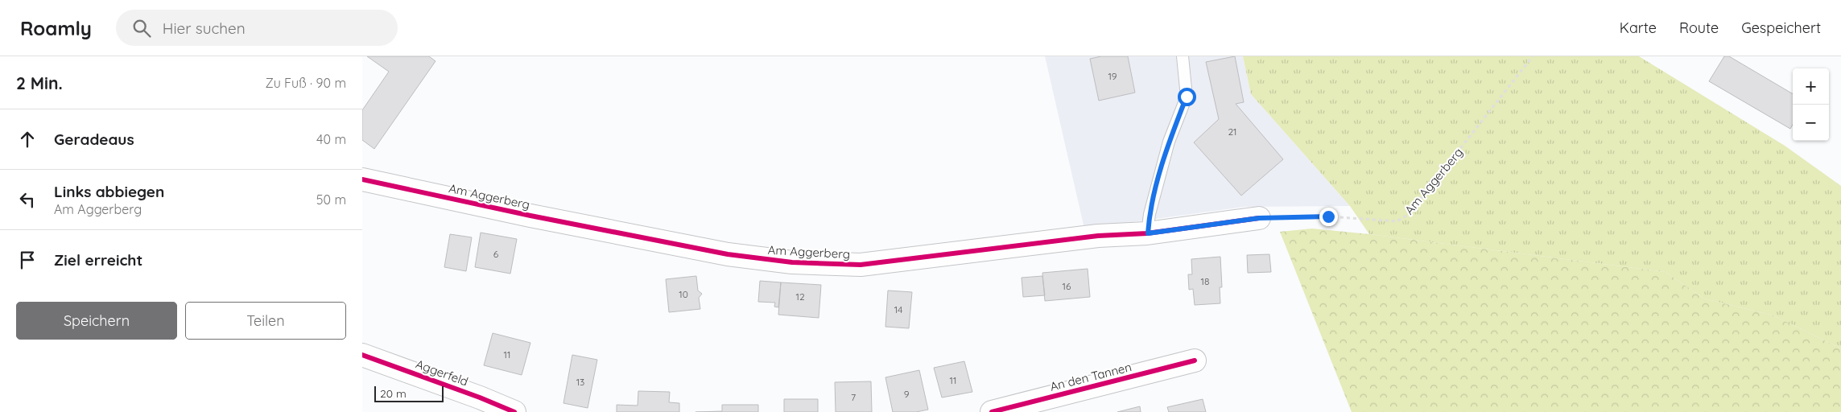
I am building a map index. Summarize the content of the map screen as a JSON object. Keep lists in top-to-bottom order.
{
  "streets": {
    "street": ["Am Aggerberg", "Aggerfeld", "An den Tannen"]
  },
  "house_numbers": [
    "19",
    "21",
    "6",
    "18",
    "16",
    "10",
    "12",
    "14",
    "11",
    "11",
    "13",
    "9",
    "7"
  ],
  "scale_bar": "20 m",
  "page": {
    "header": "Roamly",
    "search": "Hier suchen",
    "nav": ["Karte", "Route", "Gespeichert"],
    "heading": ["2 Min.", "Zu Fuß · 90 m"],
    "map_buttons": ["+", "−"],
    "list": [
      ["Geradeaus", "40 m"],
      ["Links abbiegen", "Am Aggerberg", "50 m"],
      "Ziel erreicht"
    ],
    "buttons": ["Speichern", "Teilen"],
    "scale": "20 m"
  }
}
